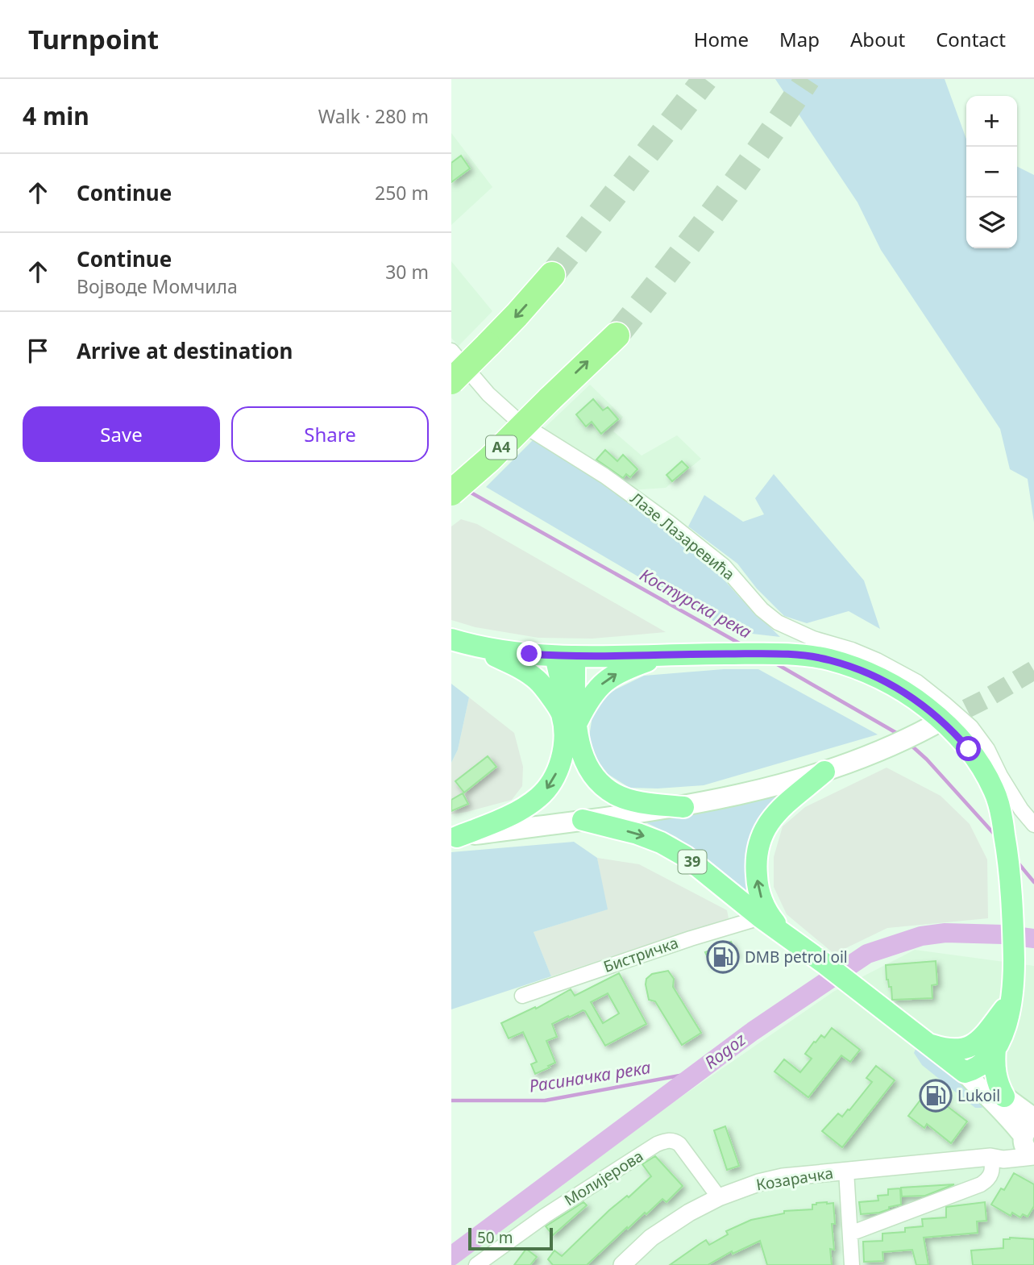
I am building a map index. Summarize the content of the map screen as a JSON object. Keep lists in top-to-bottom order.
{
  "streets": {
    "highway": ["A4"],
    "main road": ["39"],
    "street": [
      "Лазе Лазаревића",
      "Бистричка",
      "Молијерова",
      "Козарачка"
    ]
  },
  "crossings": [
    ["39", "Бистричка"],
    ["Молијерова", "Козарачка"]
  ],
  "water": ["Костурска река", "Rogoz", "Расиначка река"],
  "places": {
    "fuel station": ["DMB petrol oil", "Lukoil"]
  },
  "scale_bar": "50 m",
  "page": {
    "header": "Turnpoint",
    "nav": [
      "Home",
      "Map",
      "About",
      "Contact"
    ],
    "heading": ["4 min", "Walk · 280 m"],
    "map_buttons": ["+", "−"],
    "list": [
      ["Continue", "250 m"],
      ["Continue", "Војводе Момчила", "30 m"],
      "Arrive at destination"
    ],
    "buttons": ["Save", "Share"],
    "scale": "50 m"
  }
}
